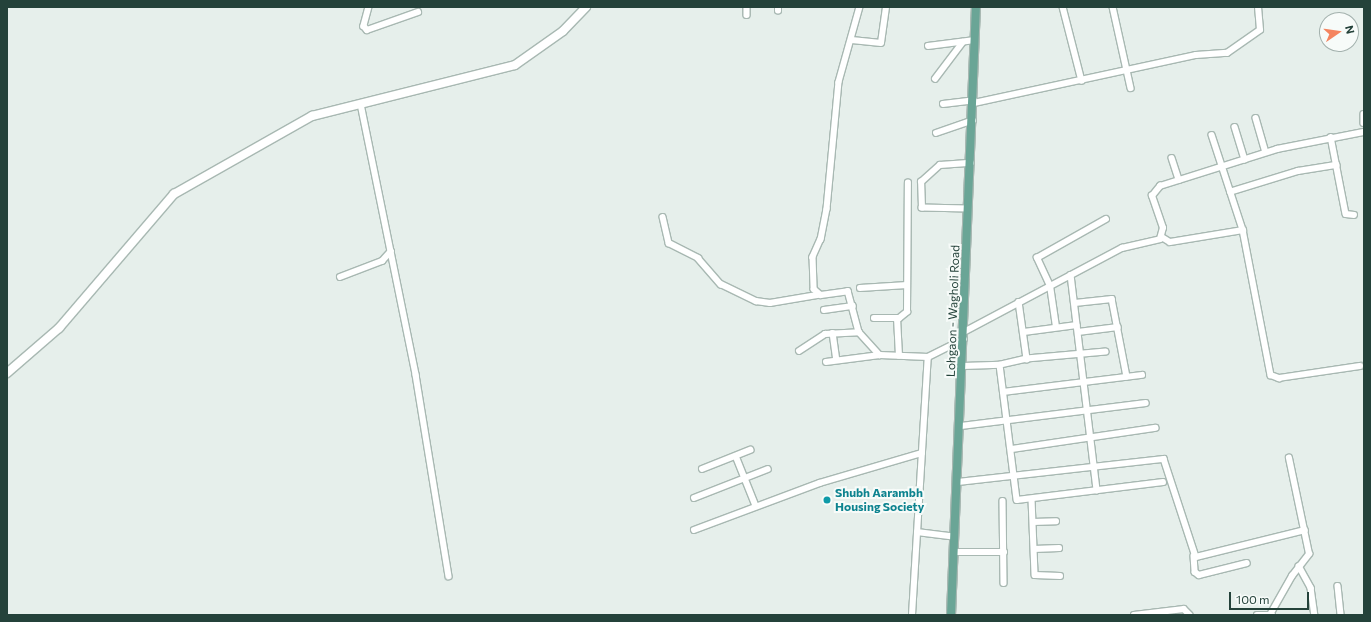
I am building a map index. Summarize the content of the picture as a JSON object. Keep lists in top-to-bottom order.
{
  "streets": {
    "main road": ["Lohgaon - Wagholi Road"]
  },
  "places": ["Shubh Aarambh Housing Society"],
  "scale_bar": "100 m",
  "north": "right"
}
